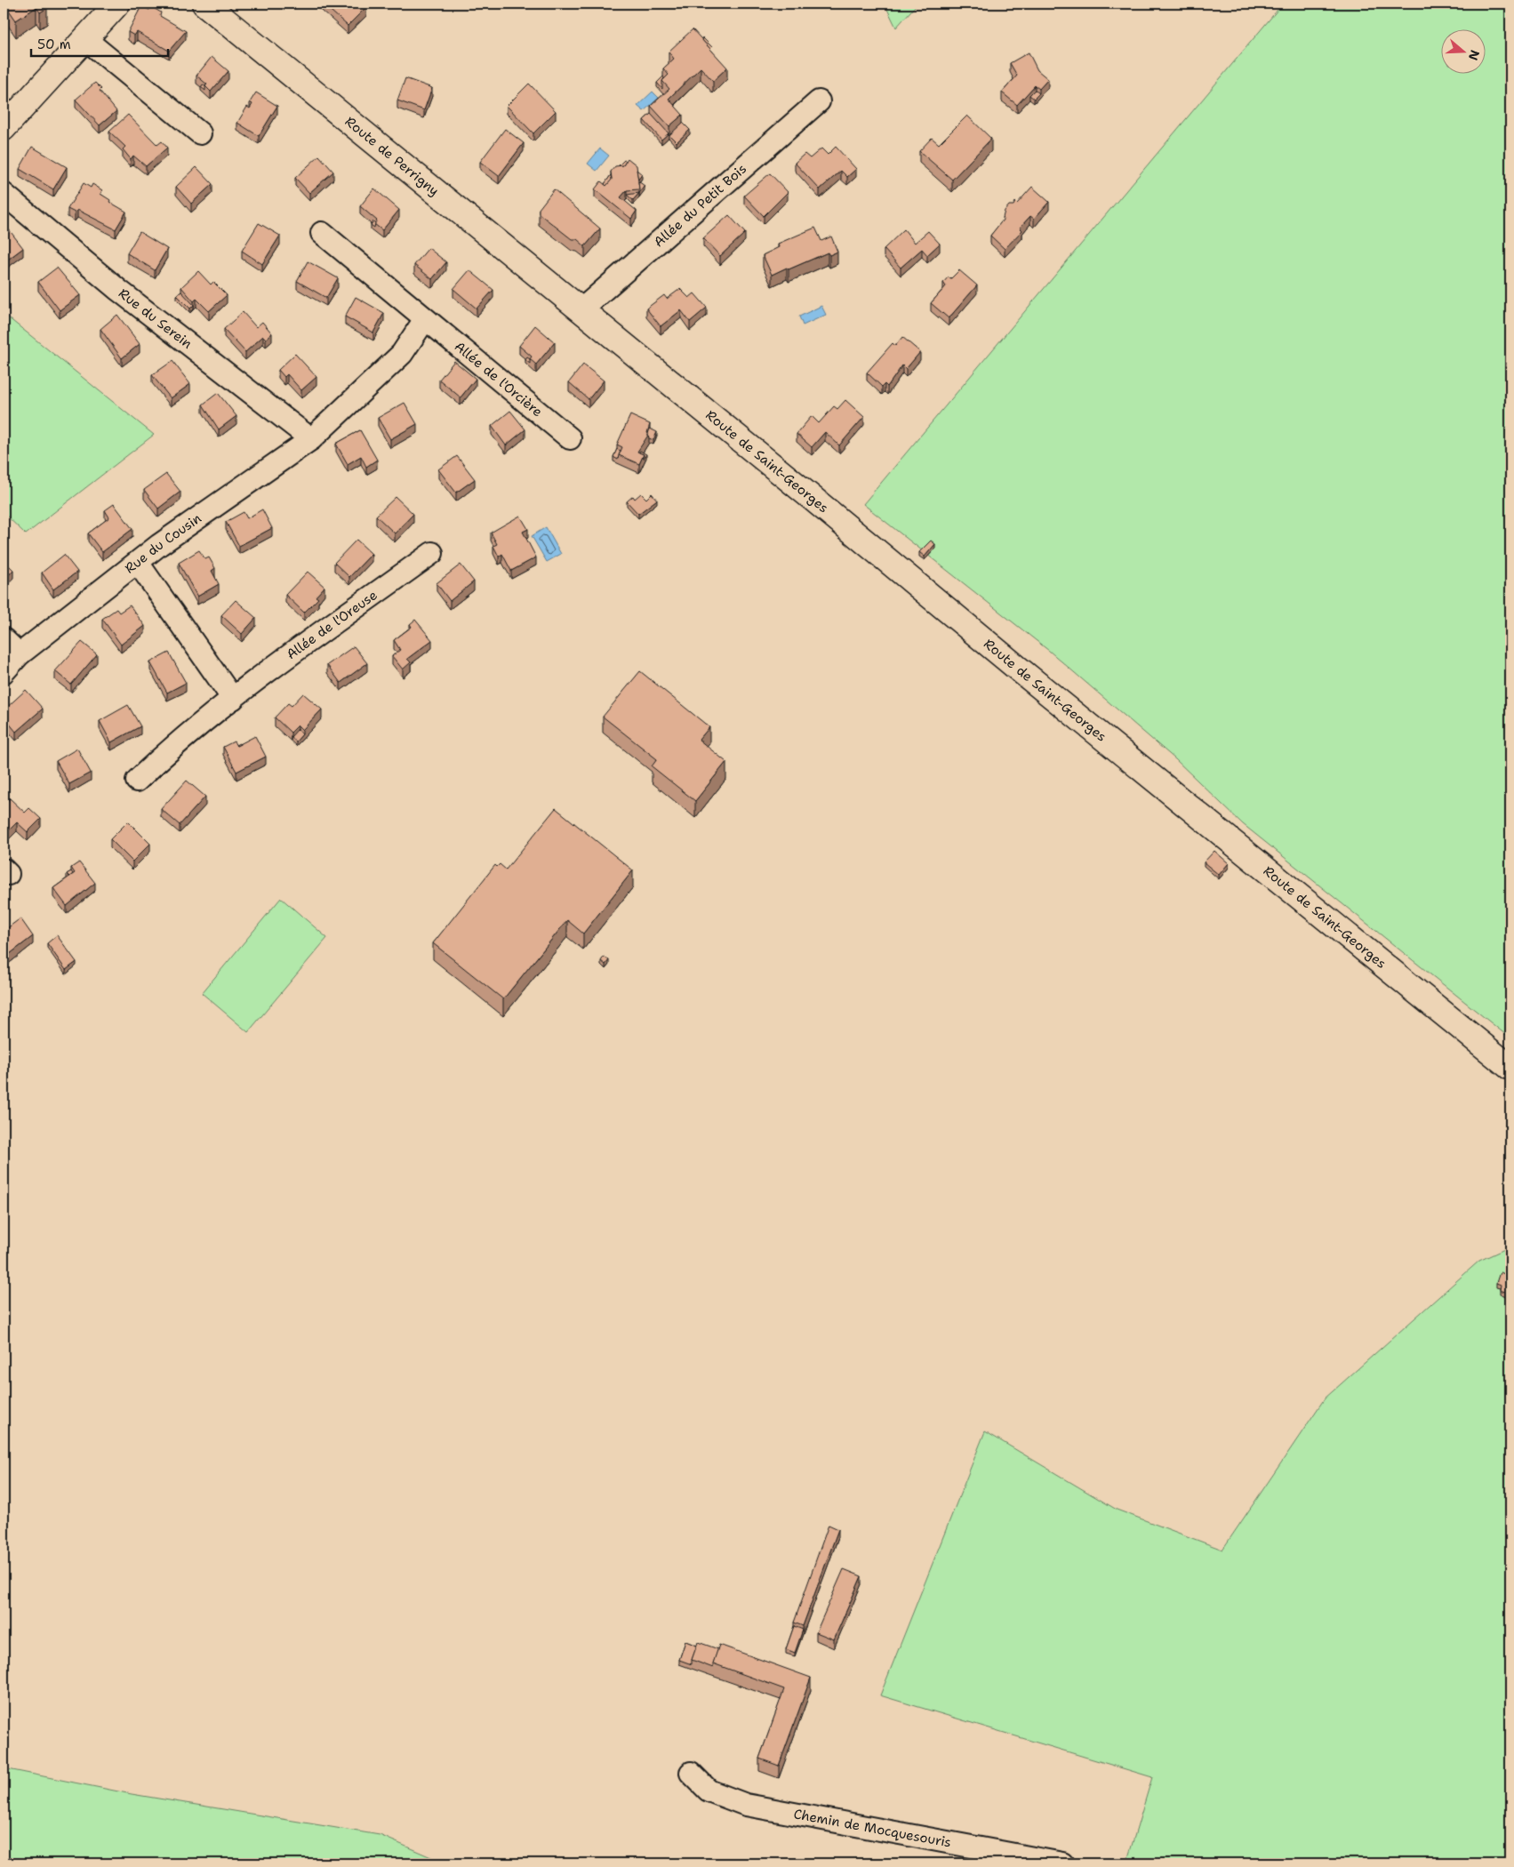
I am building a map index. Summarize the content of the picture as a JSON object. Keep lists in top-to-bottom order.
{
  "streets": {
    "main road": ["Route de Perrigny", "Route de Saint-Georges"],
    "street": [
      "Allée du Petit Bois",
      "Rue du Serein",
      "Allée de l'Orcière",
      "Rue du Cousin",
      "Allée de l'Oreuse",
      "Chemin de Mocquesouris"
    ]
  },
  "crossings": [
    ["Route de Perrigny", "Allée du Petit Bois"],
    ["Route de Perrigny", "Route de Saint-Georges"],
    ["Allée du Petit Bois", "Route de Saint-Georges"],
    ["Rue du Serein", "Rue du Cousin"]
  ],
  "scale_bar": "50 m",
  "north": "right"
}
